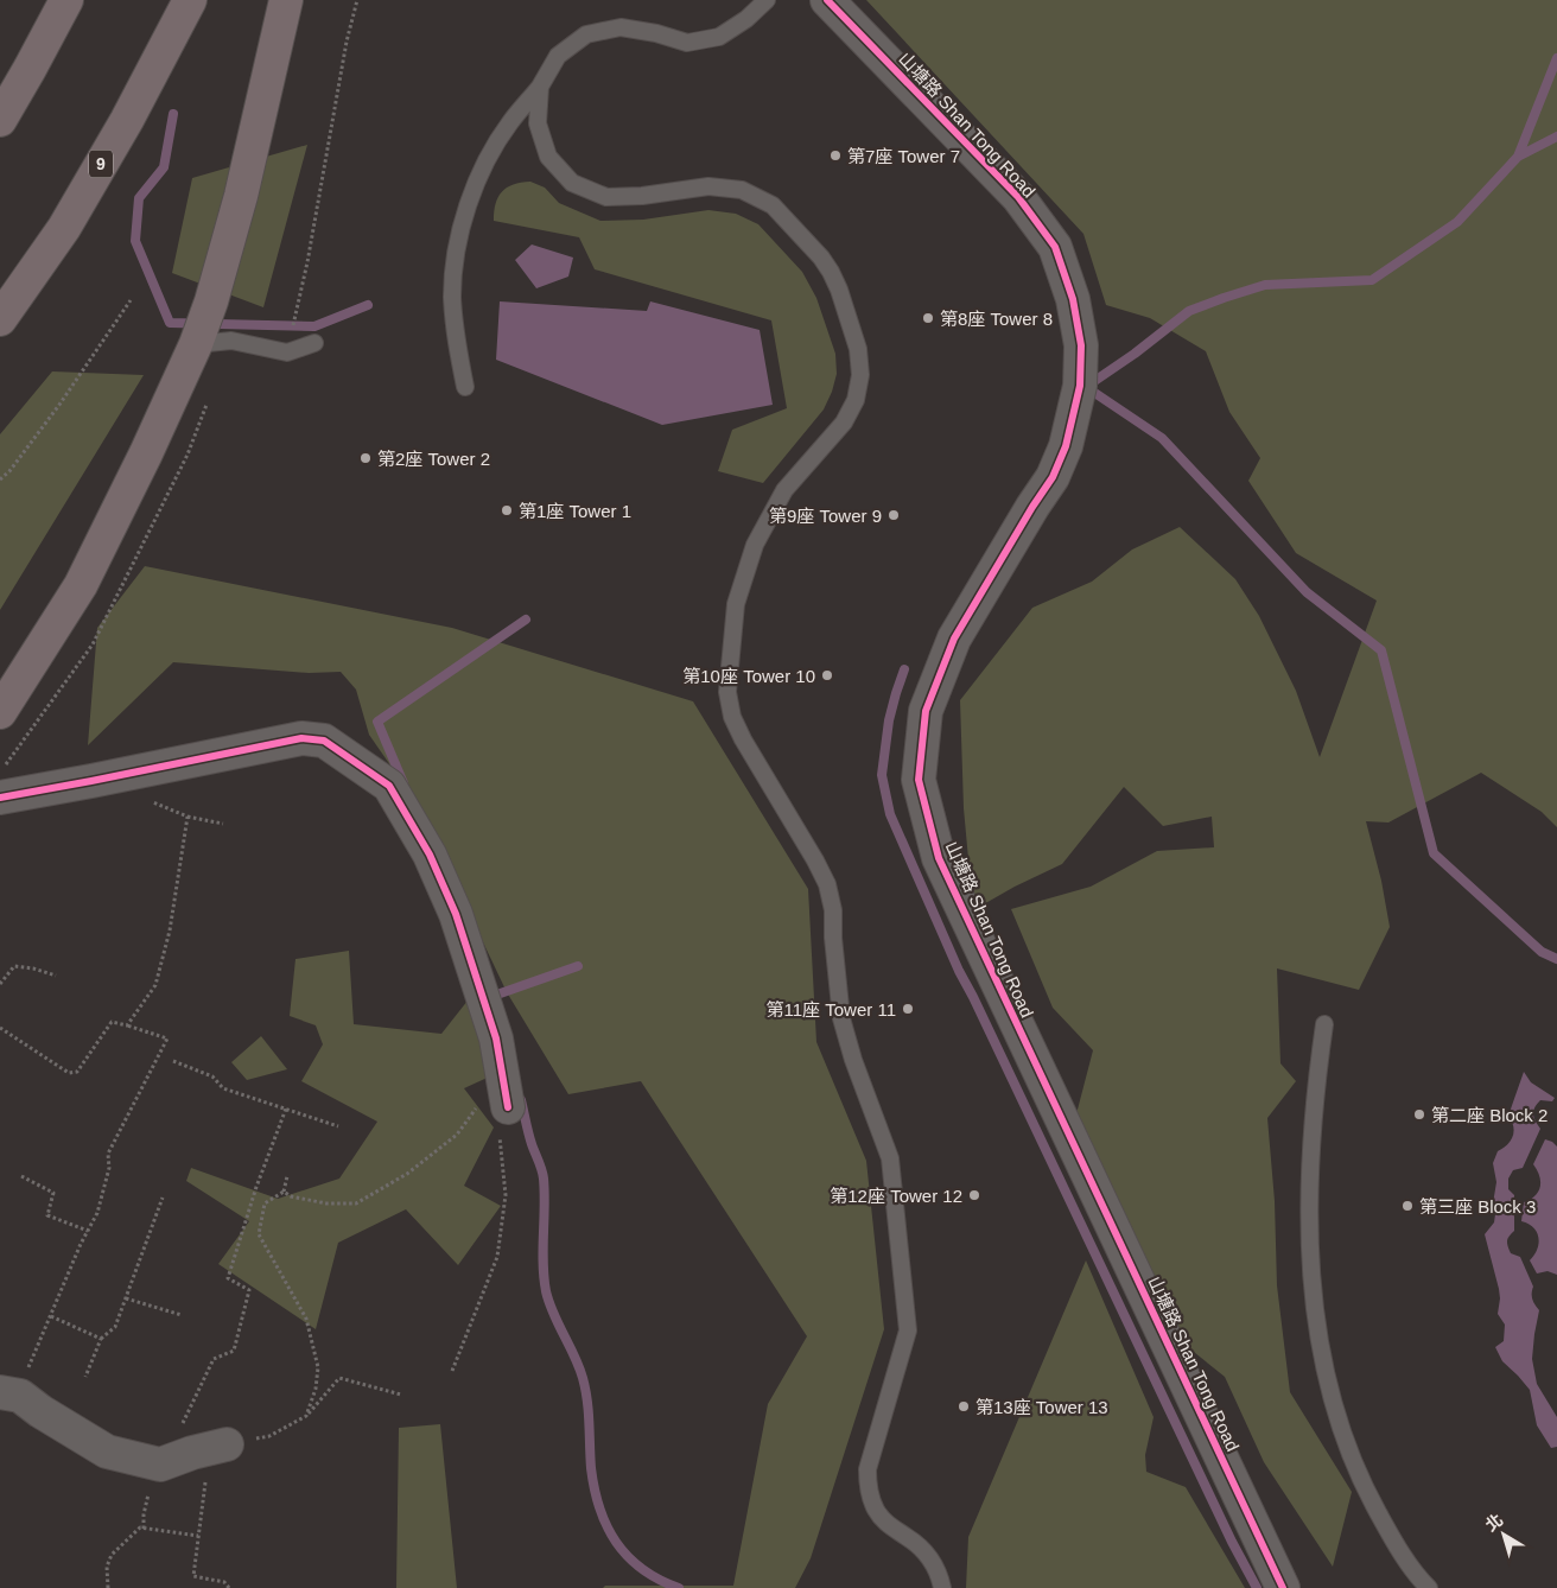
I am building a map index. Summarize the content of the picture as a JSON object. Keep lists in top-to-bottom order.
{
  "streets": {
    "highway": ["9"],
    "street": ["山塘路 Shan Tong Road"]
  },
  "places": [
    "第7座 Tower 7",
    "第8座 Tower 8",
    "第2座 Tower 2",
    "第1座 Tower 1",
    "第9座 Tower 9",
    "第10座 Tower 10",
    "第11座 Tower 11",
    "第二座 Block 2",
    "第12座 Tower 12",
    "第三座 Block 3",
    "第13座 Tower 13"
  ],
  "north": "top left"
}
